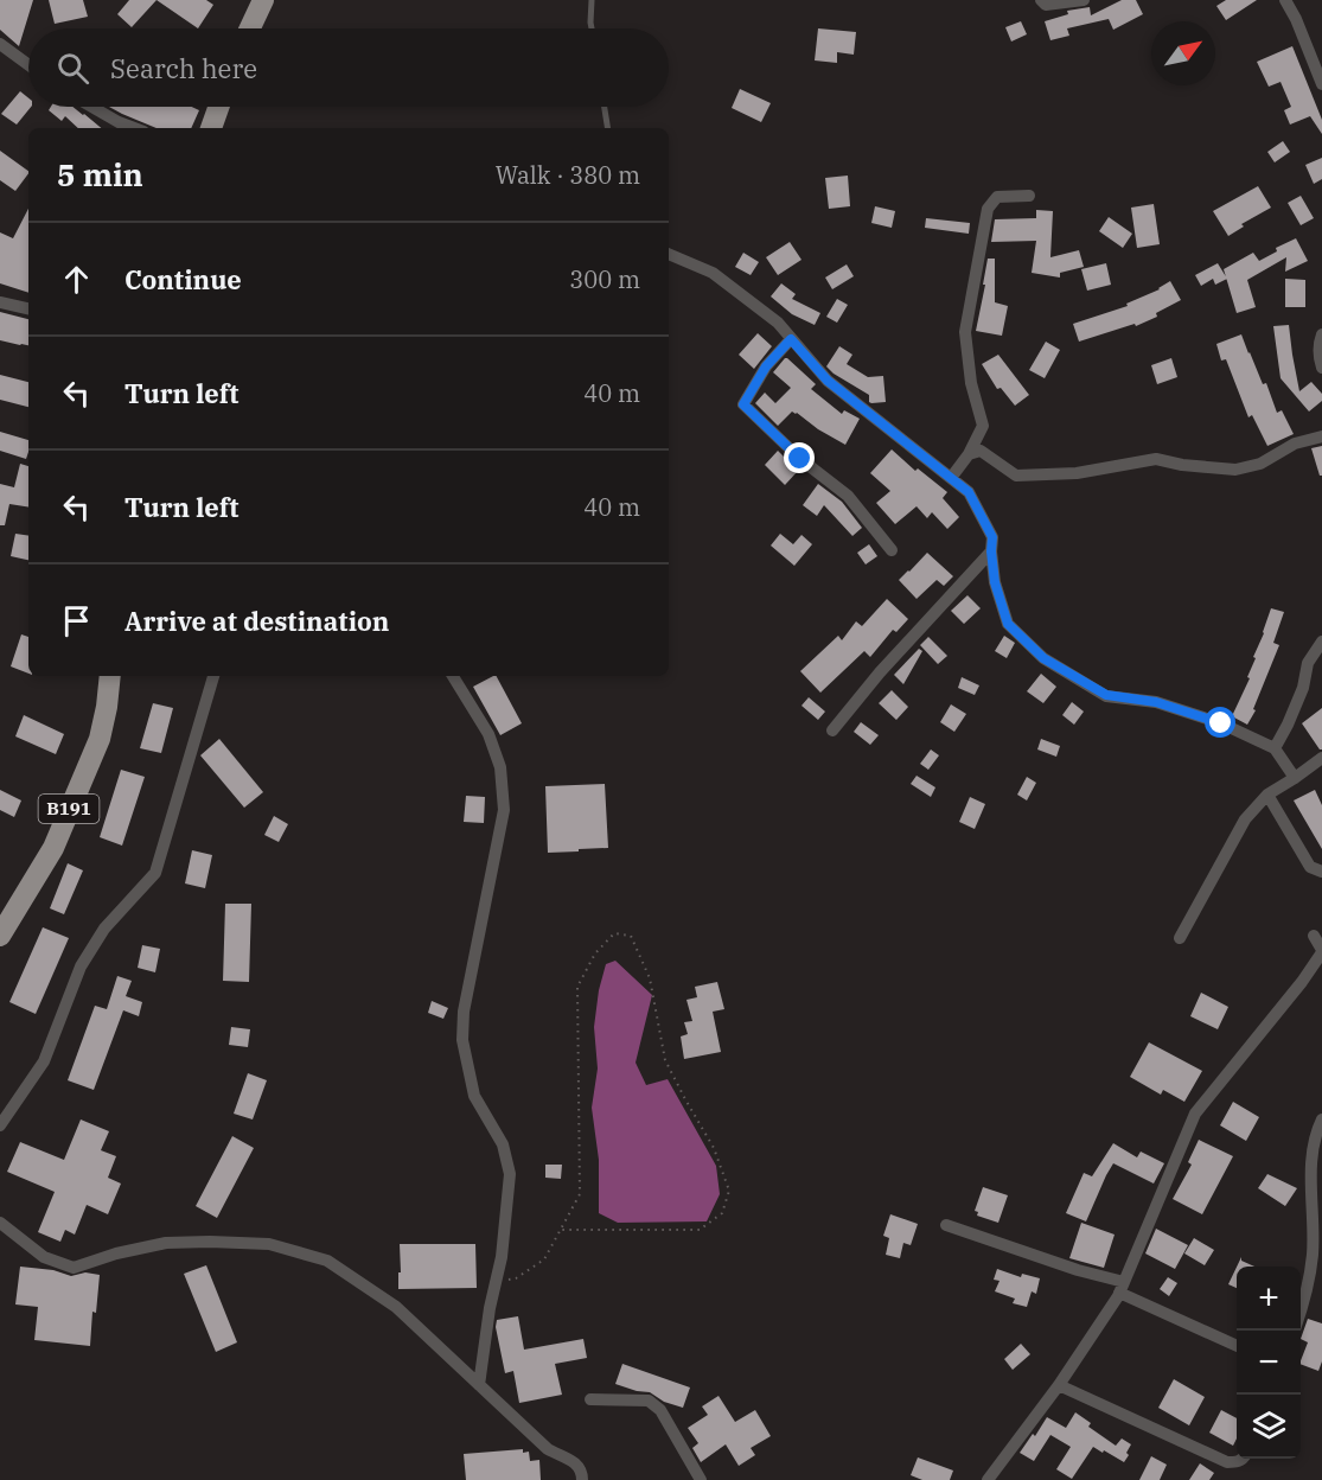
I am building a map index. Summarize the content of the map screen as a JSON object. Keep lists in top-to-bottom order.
{
  "streets": {
    "main road": ["B191"]
  },
  "north": "top right",
  "page": {
    "search": "Search here",
    "heading": ["5 min", "Walk · 380 m"],
    "list": [
      ["Continue", "300 m"],
      ["Turn left", "40 m"],
      ["Turn left", "40 m"],
      "Arrive at destination"
    ],
    "map_buttons": ["+", "−"]
  }
}
